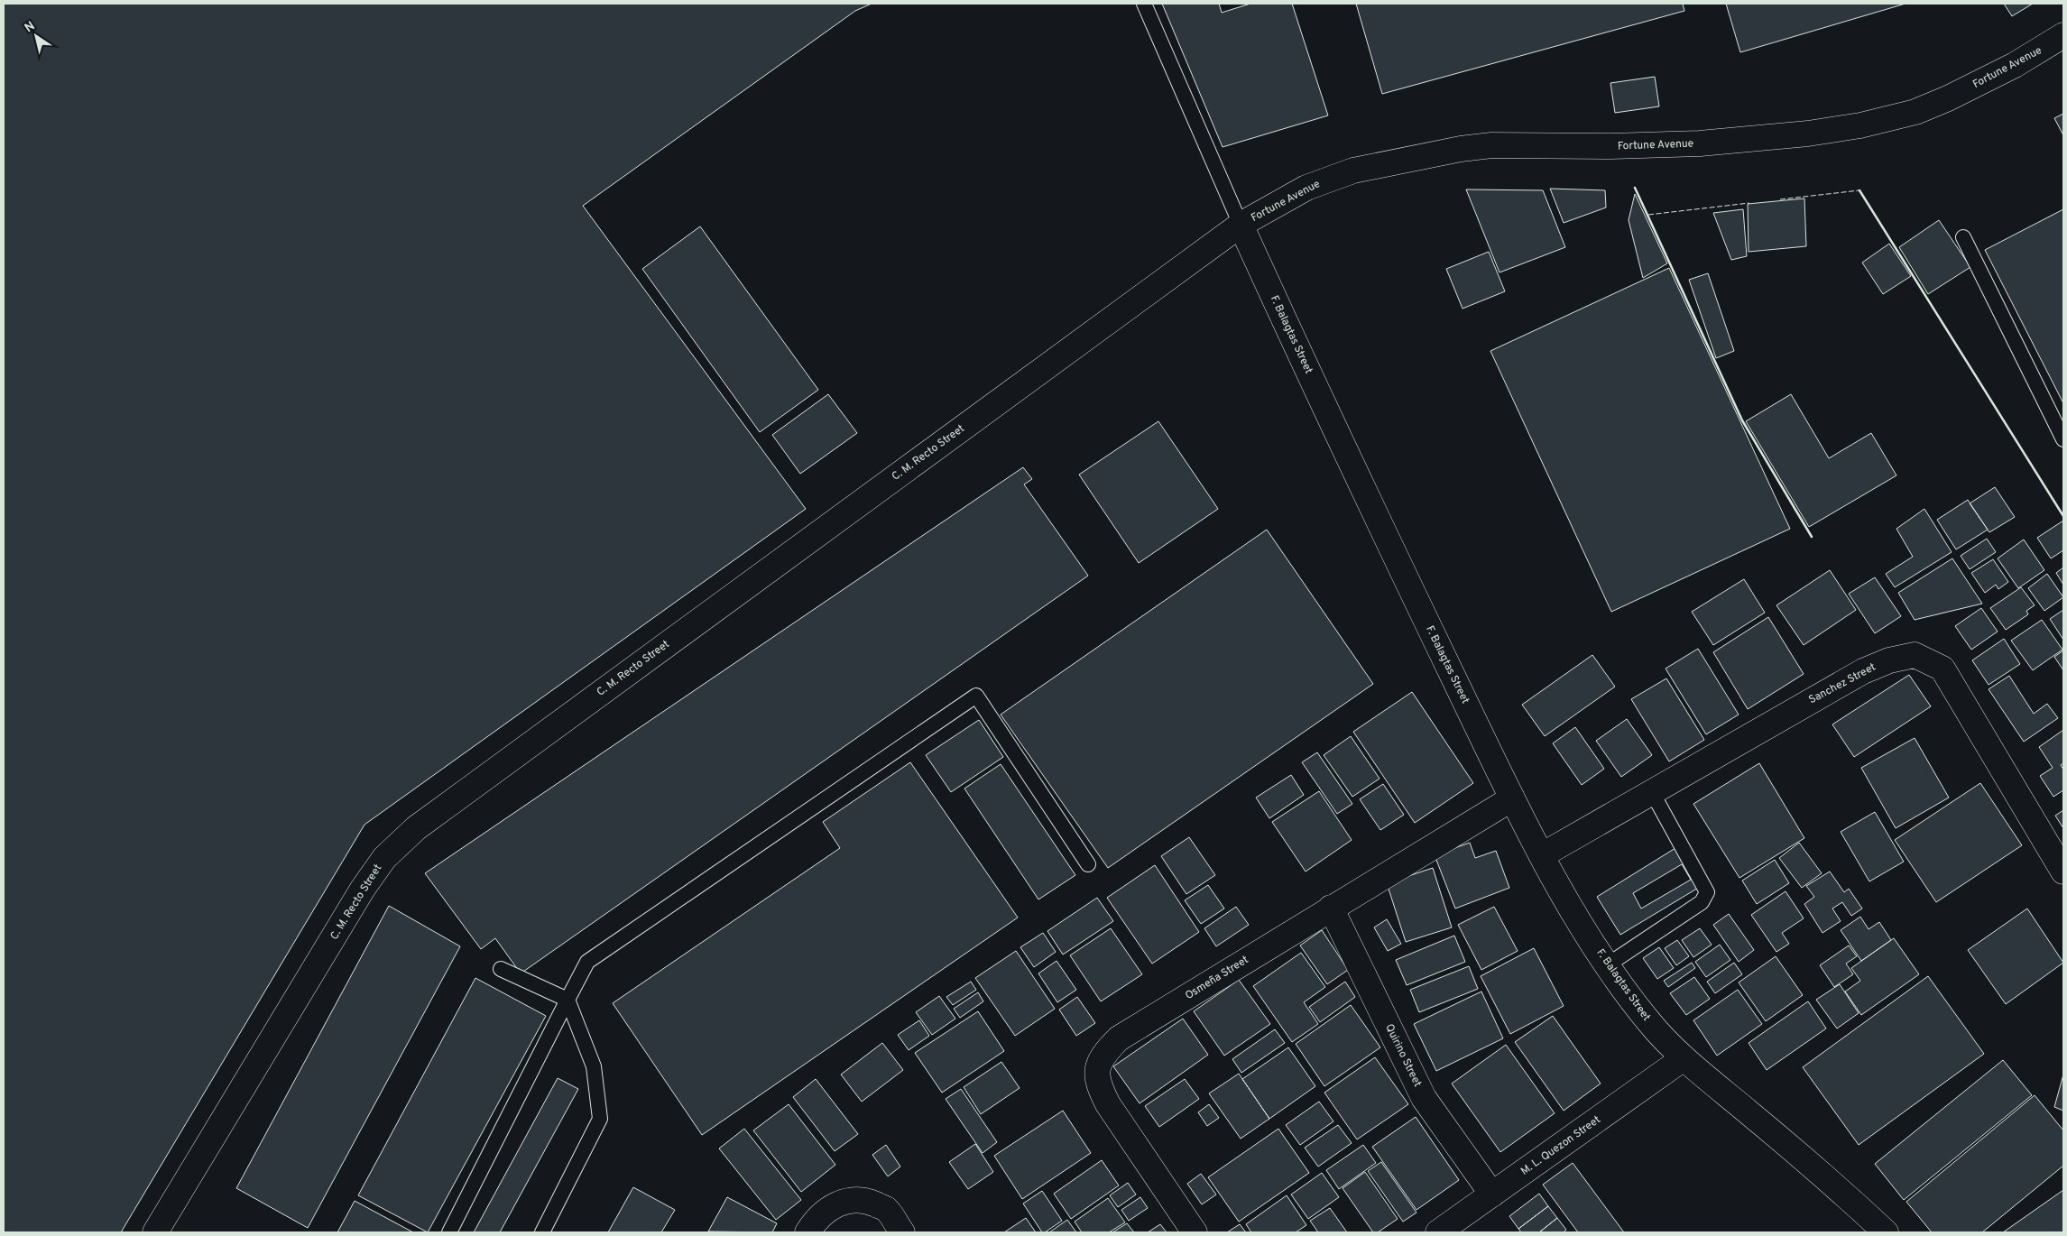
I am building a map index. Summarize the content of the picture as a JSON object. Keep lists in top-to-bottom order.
{
  "streets": {
    "street": [
      "Fortune Avenue",
      "F. Balagtas Street",
      "C. M. Recto Street",
      "Sanchez Street",
      "Osmeña Street",
      "Quirino Street",
      "M. L. Quezon Street"
    ]
  },
  "crossings": [
    ["Fortune Avenue", "F. Balagtas Street"],
    ["Fortune Avenue", "C. M. Recto Street"],
    ["F. Balagtas Street", "C. M. Recto Street"],
    ["F. Balagtas Street", "Sanchez Street"],
    ["F. Balagtas Street", "Osmeña Street"],
    ["F. Balagtas Street", "M. L. Quezon Street"],
    ["Osmeña Street", "Quirino Street"],
    ["Quirino Street", "M. L. Quezon Street"]
  ],
  "north": "top left"
}
